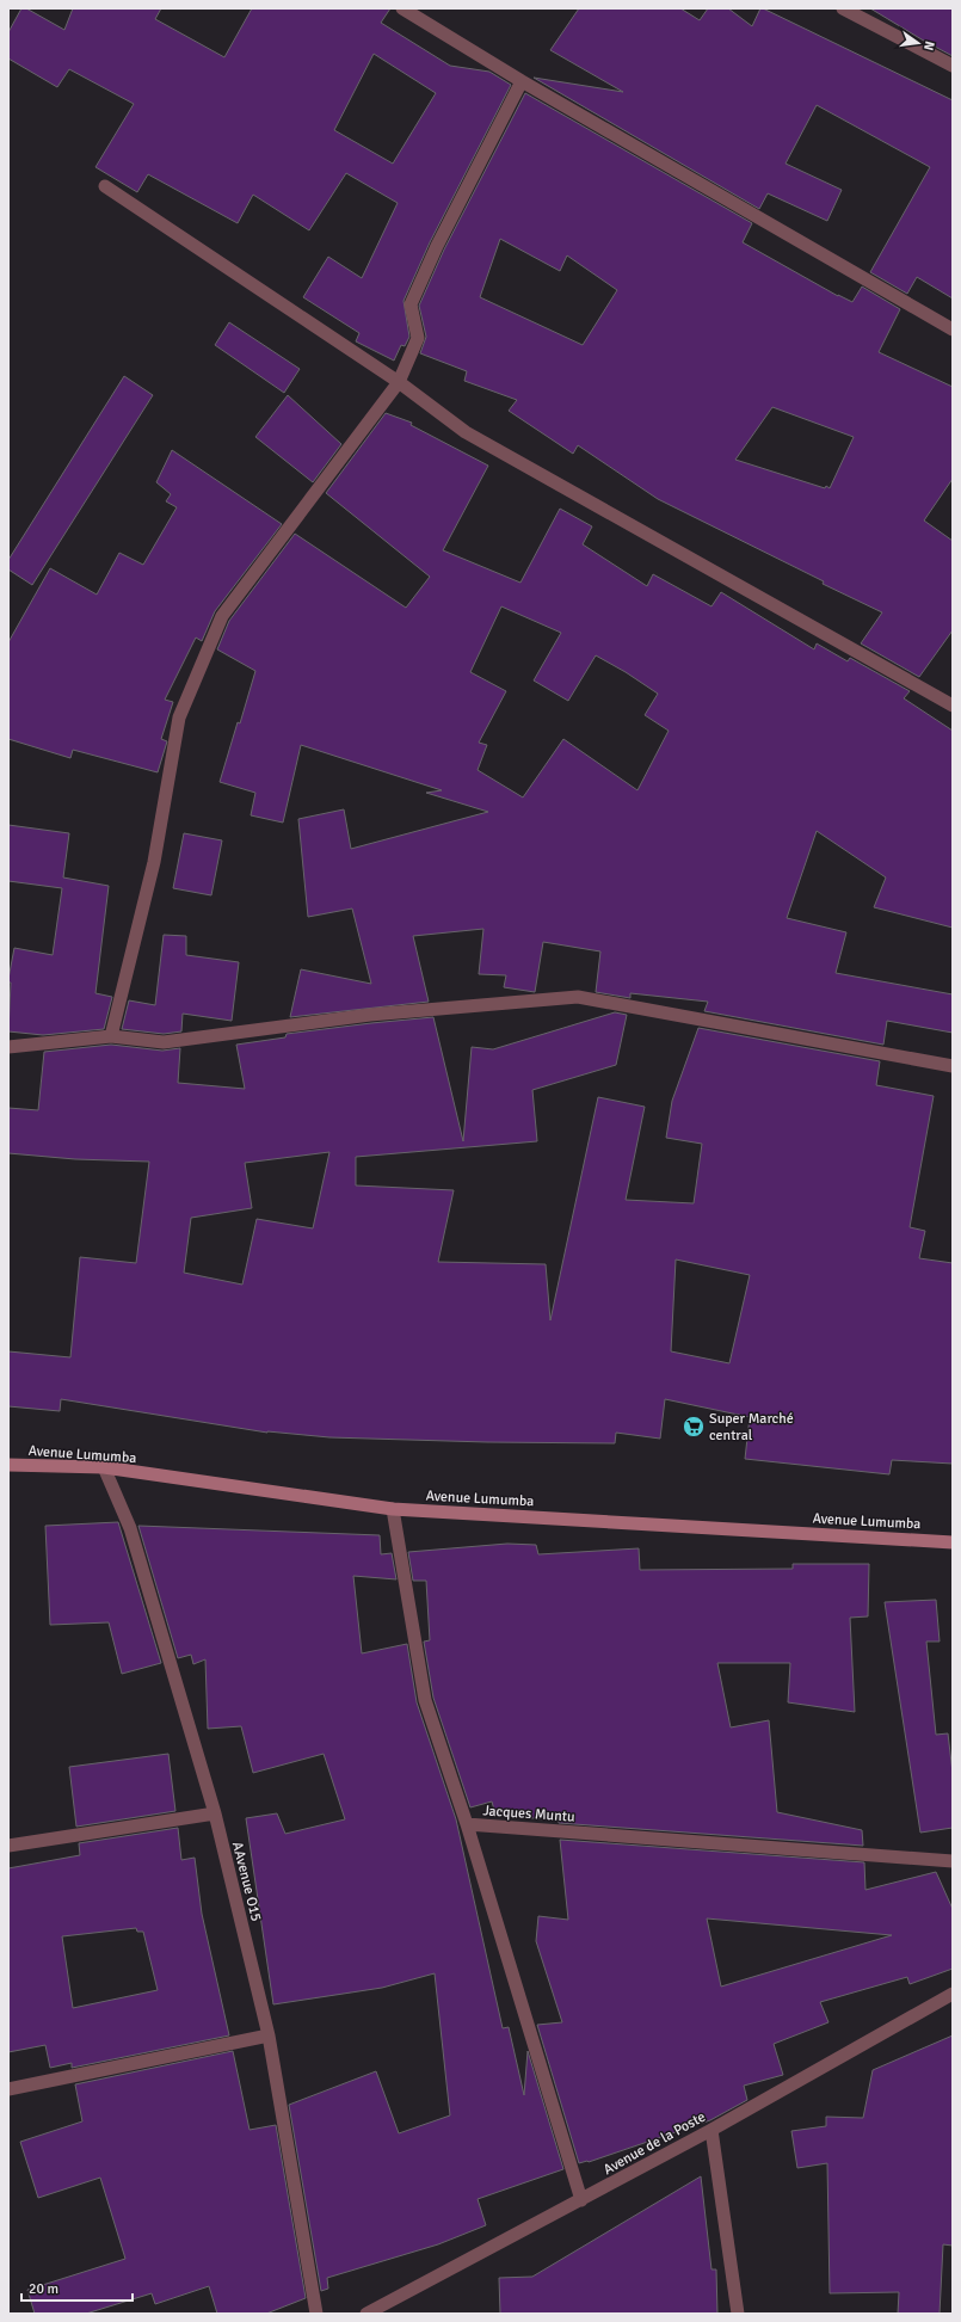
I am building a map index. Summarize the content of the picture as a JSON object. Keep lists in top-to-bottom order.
{
  "streets": {
    "main road": ["Avenue Lumumba"],
    "street": ["Jacques Muntu", "AAvenue O15", "Avenue de la Poste"]
  },
  "crossings": [
    ["Avenue Lumumba", "AAvenue O15"],
    ["Jacques Muntu", "Avenue de la Poste"]
  ],
  "places": {
    "supermarket": ["Super Marché central"]
  },
  "scale_bar": "20 m",
  "north": "right"
}
